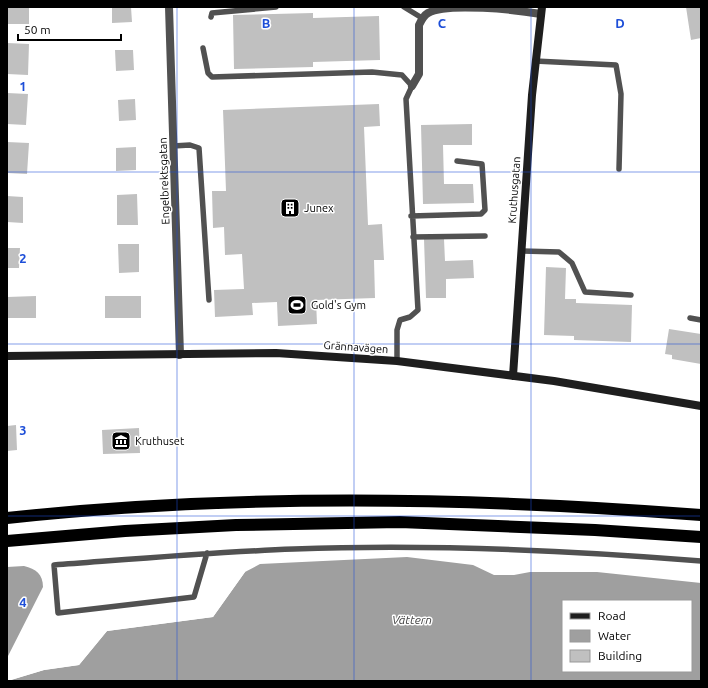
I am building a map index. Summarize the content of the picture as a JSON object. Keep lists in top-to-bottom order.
{
  "streets": {
    "main road": ["Kruthusgatan", "Grännavägen"],
    "street": ["Engelbrektsgatan"]
  },
  "crossings": [
    ["Engelbrektsgatan", "Grännavägen"],
    ["Kruthusgatan", "Grännavägen"]
  ],
  "water": ["Vättern"],
  "places": {
    "building": ["Junex"],
    "sports": ["Gold's Gym"],
    "museum": ["Kruthuset"]
  },
  "legend": ["Road", "Water", "Building"],
  "scale_bar": "50 m",
  "grid": {
    "columns": ["B", "C", "D"],
    "rows": [
      "1",
      "2",
      "3",
      "4"
    ]
  }
}
